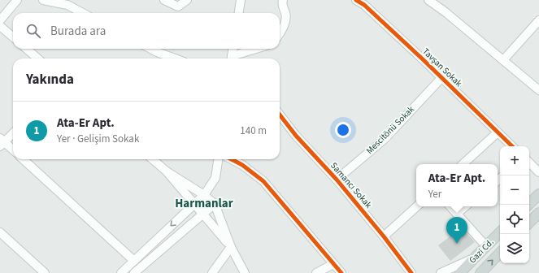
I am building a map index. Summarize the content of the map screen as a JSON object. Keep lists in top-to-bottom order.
{
  "streets": {
    "main road": ["Gazi Cd."],
    "street": ["Tavşan Sokak", "Mescitönü Sokak", "Samancı Sokak"]
  },
  "crossings": [
    ["Tavşan Sokak", "Mescitönü Sokak"],
    ["Mescitönü Sokak", "Samancı Sokak"]
  ],
  "districts": ["Harmanlar"],
  "page": {
    "search": "Burada ara",
    "heading": "Yakında",
    "list": [
      {
        "mark": "1",
        "name": "Ata-Er Apt.",
        "note": "Yer · Gelişim Sokak",
        "value": "140 m"
      }
    ],
    "map_buttons": ["+", "−"],
    "popup": ["Ata-Er Apt.", "Yer"],
    "pins": "1"
  }
}
